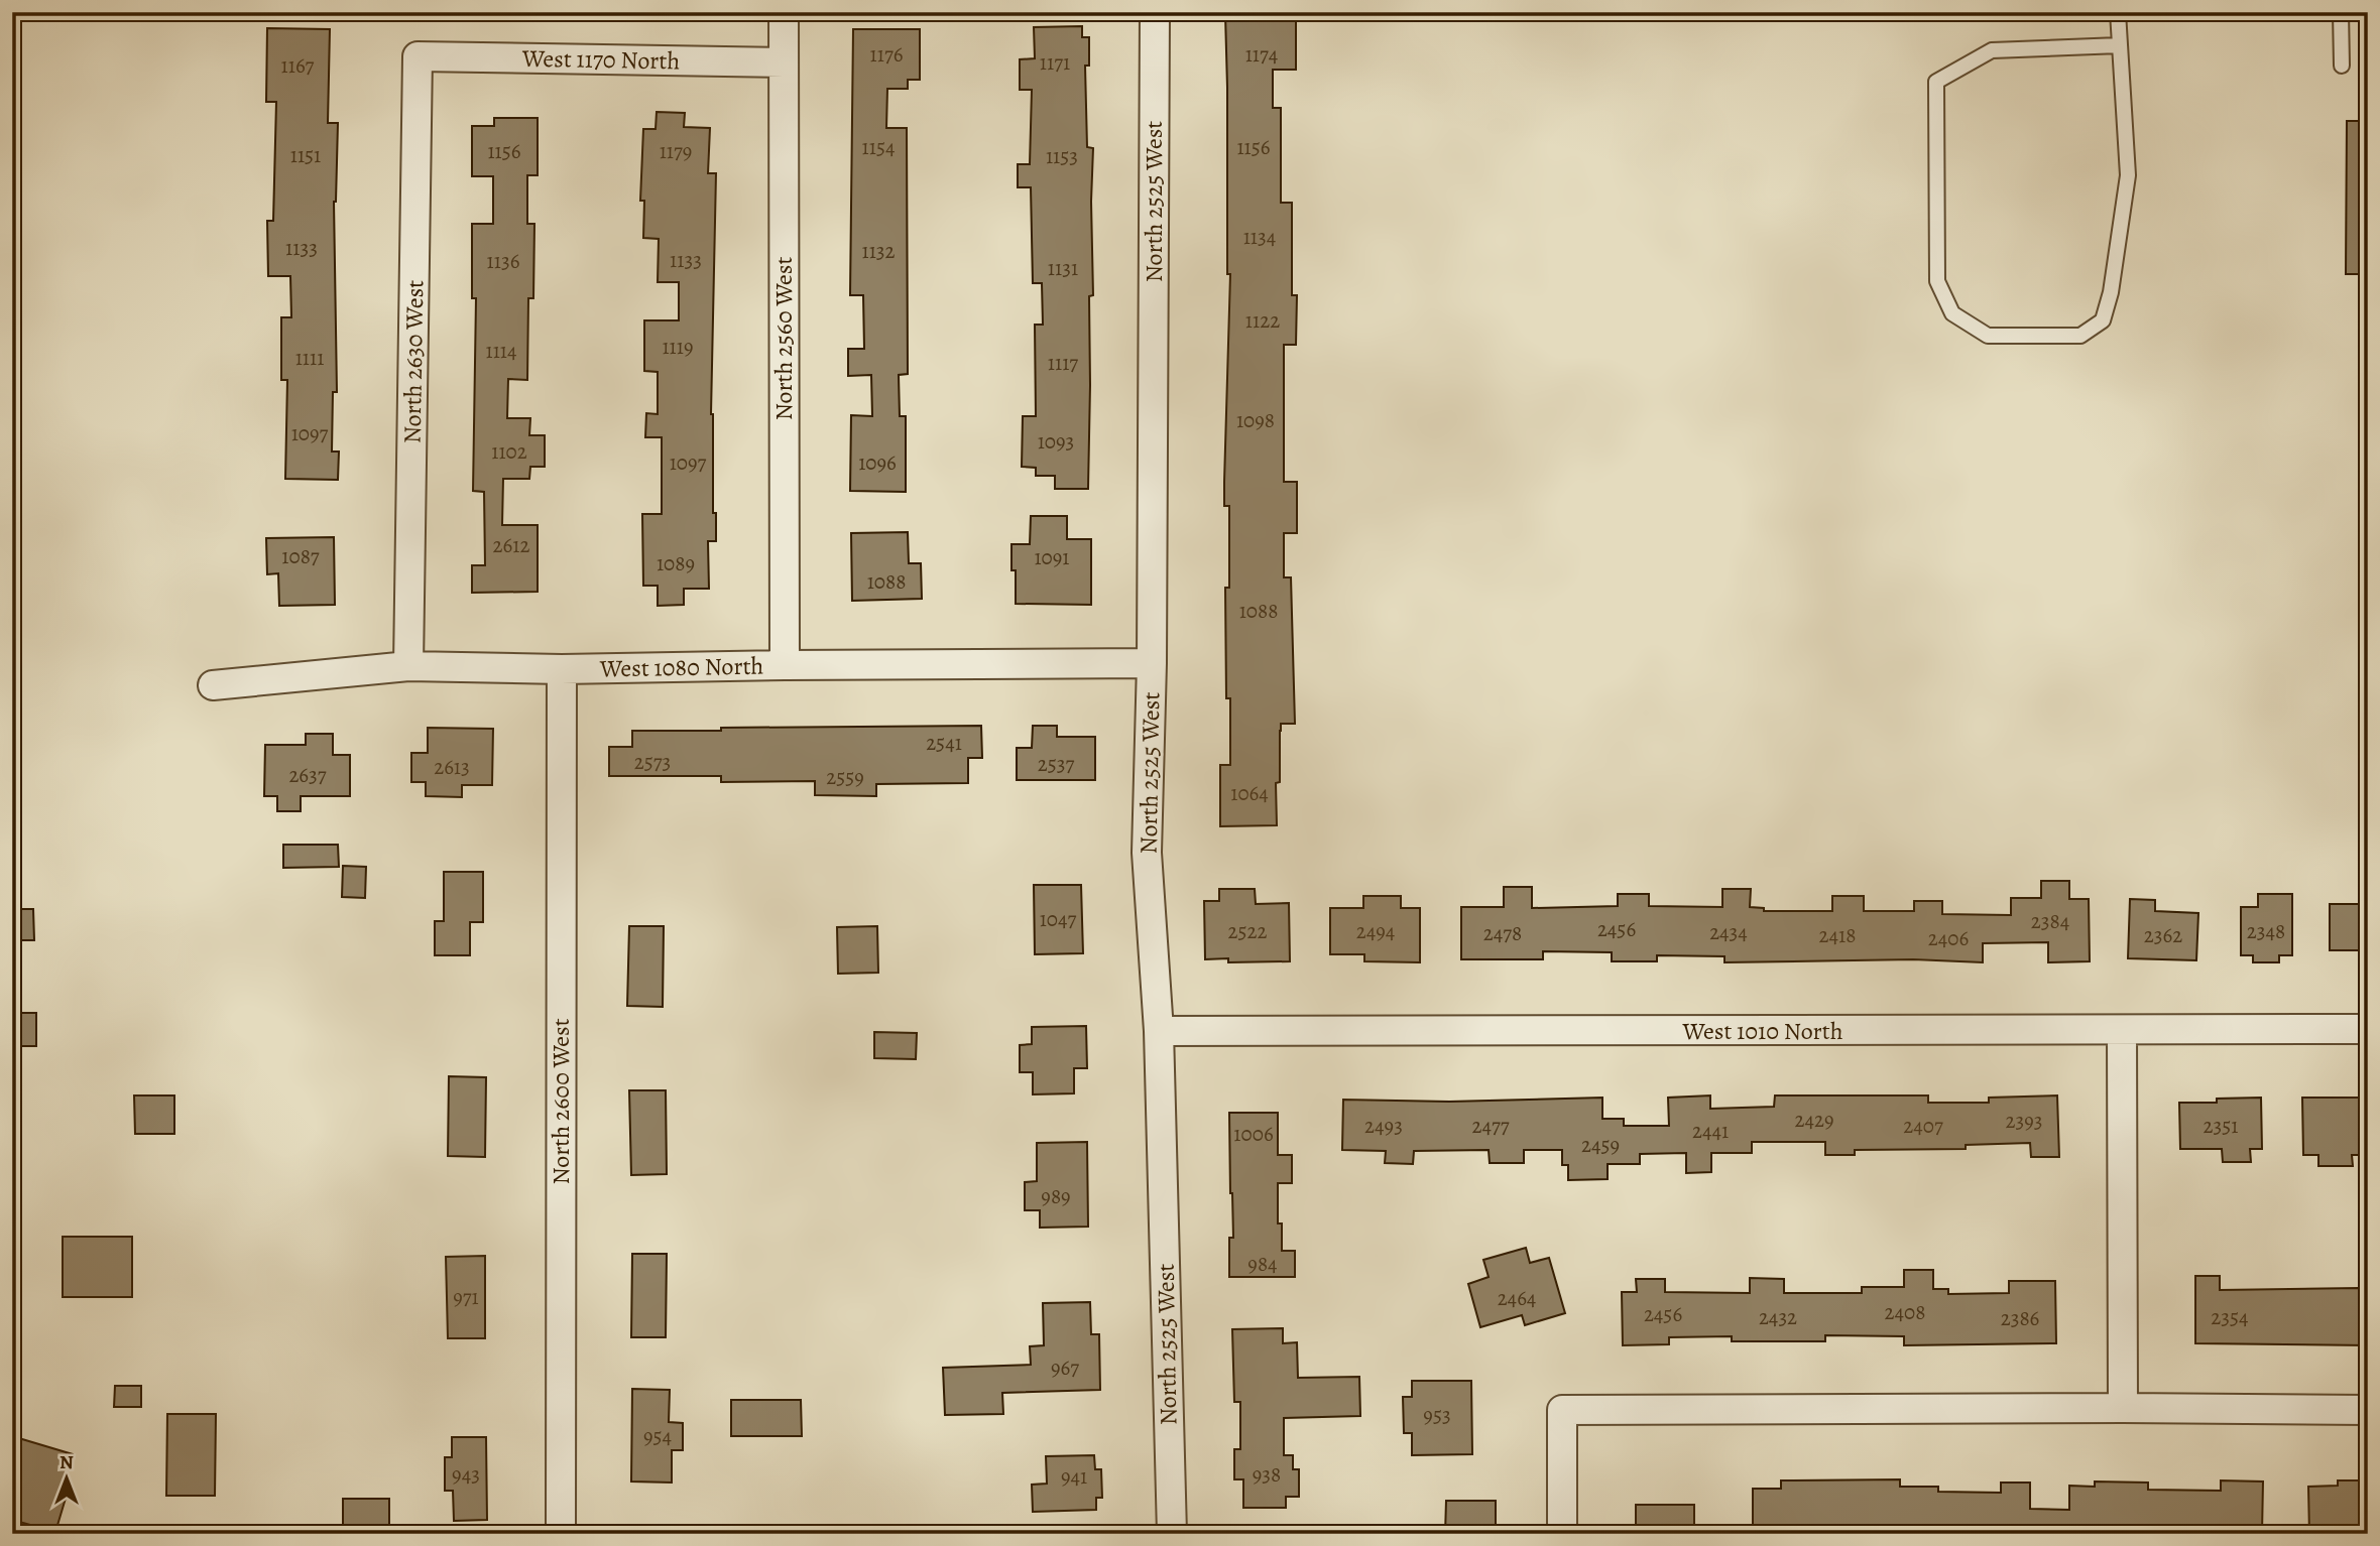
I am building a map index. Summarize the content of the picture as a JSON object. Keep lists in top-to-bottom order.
{
  "streets": {
    "street": [
      "West 1170 North",
      "North 2525 West",
      "North 2560 West",
      "North 2630 West",
      "West 1080 North",
      "West 1010 North",
      "North 2600 West"
    ]
  },
  "crossings": [
    ["West 1170 North", "North 2560 West"],
    ["West 1170 North", "North 2630 West"],
    ["North 2525 West", "West 1080 North"],
    ["North 2525 West", "West 1010 North"],
    ["North 2560 West", "West 1080 North"],
    ["North 2630 West", "West 1080 North"],
    ["West 1080 North", "North 2600 West"]
  ],
  "house_numbers": [
    "1176",
    "1174",
    "1171",
    "1167",
    "1154",
    "1156",
    "1156",
    "1179",
    "1151",
    "1153",
    "1134",
    "1133",
    "1132",
    "1133",
    "1136",
    "1131",
    "1122",
    "1119",
    "1114",
    "1111",
    "1117",
    "1098",
    "1097",
    "1093",
    "1102",
    "1097",
    "1096",
    "2612",
    "1087",
    "1091",
    "1089",
    "1088",
    "1088",
    "2541",
    "2573",
    "2537",
    "2613",
    "2637",
    "2559",
    "1064",
    "1047",
    "2384",
    "2456",
    "2522",
    "2494",
    "2348",
    "2434",
    "2478",
    "2418",
    "2362",
    "2406",
    "2429",
    "2393",
    "2493",
    "2477",
    "2407",
    "2351",
    "2441",
    "1006",
    "2459",
    "989",
    "984",
    "971",
    "2464",
    "2408",
    "2456",
    "2432",
    "2354",
    "2386",
    "967",
    "953",
    "954",
    "943",
    "938",
    "941"
  ],
  "north": "top"
}
